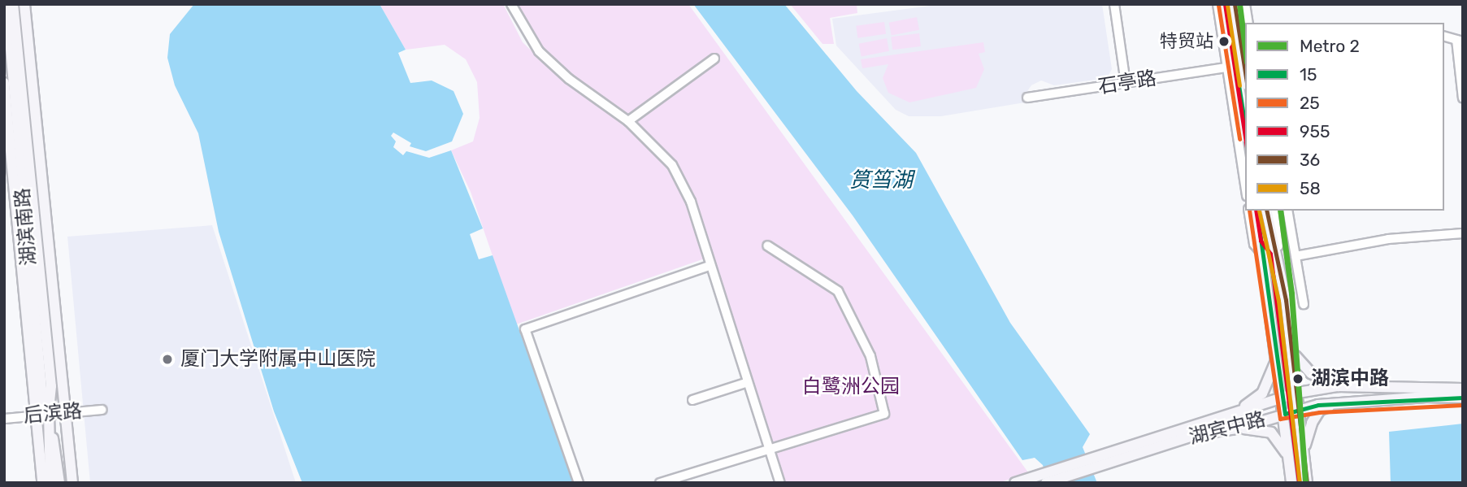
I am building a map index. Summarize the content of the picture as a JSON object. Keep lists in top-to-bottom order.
{
  "streets": {
    "main road": ["湖滨南路", "湖宾中路"],
    "street": ["石亭路", "后滨路"]
  },
  "crossings": [
    ["湖滨南路", "后滨路"]
  ],
  "water": ["筼筜湖"],
  "parks": ["白鹭洲公园"],
  "places": ["特贸站", "厦门大学附属中山医院", "湖滨中路"],
  "lines": [
    "metro line 2",
    "transit line 15",
    "transit line 955",
    "transit line 36",
    "transit line 25",
    "transit line 58"
  ],
  "legend": [
    "Metro 2",
    "15",
    "25",
    "955",
    "36",
    "58"
  ]
}
